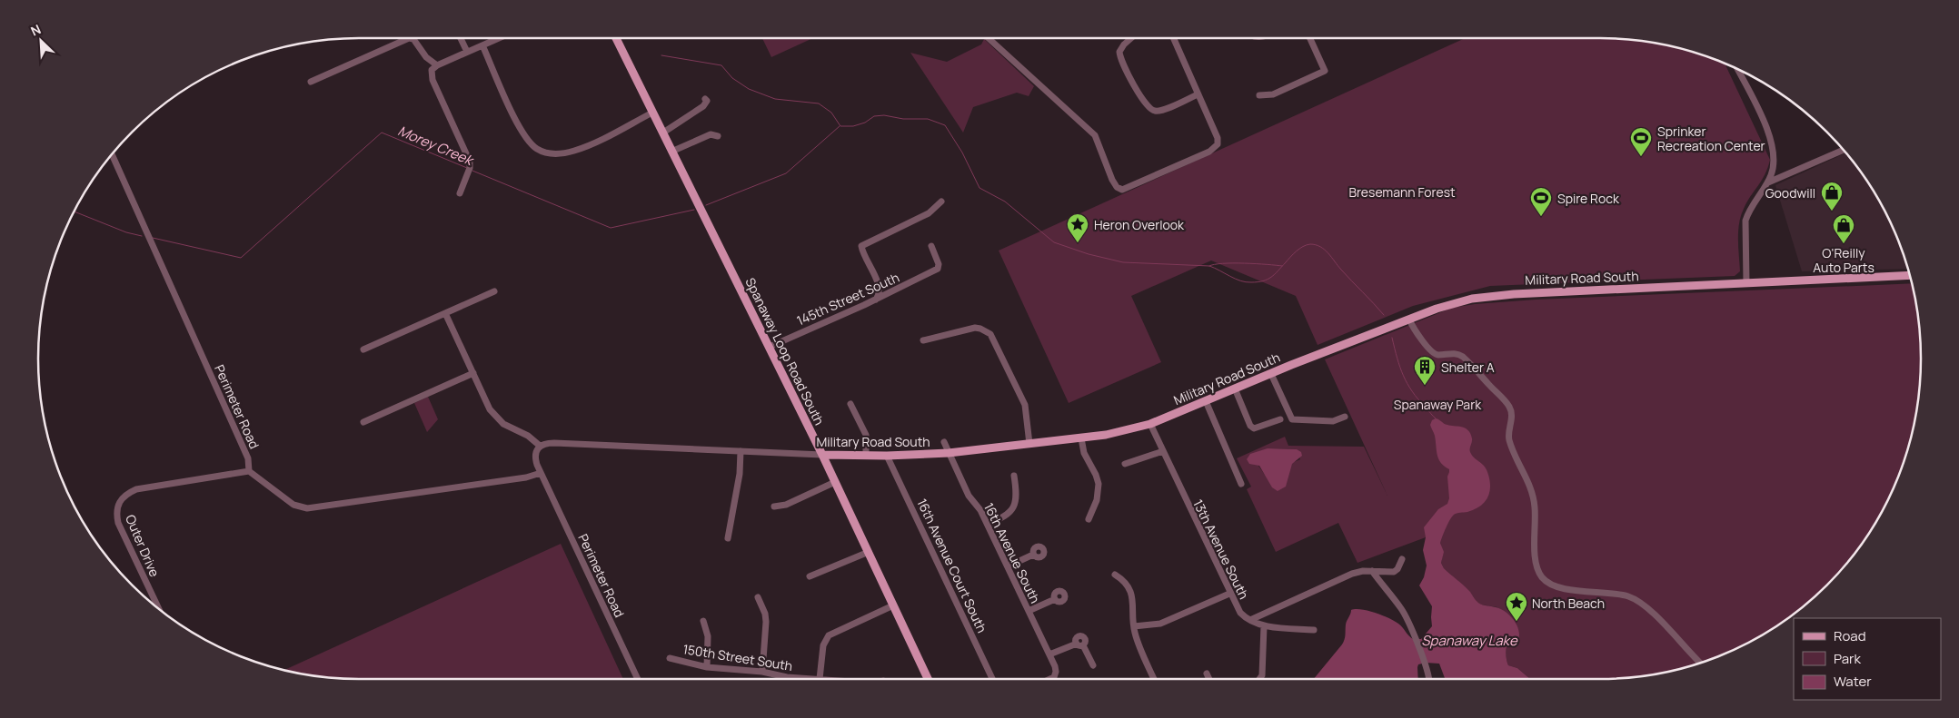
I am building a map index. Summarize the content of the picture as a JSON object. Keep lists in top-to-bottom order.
{
  "streets": {
    "main road": ["Military Road South", "Spanaway Loop Road South"],
    "street": [
      "145th Street South",
      "Perimeter Road",
      "Outer Drive",
      "13th Avenue South",
      "16th Avenue South",
      "16th Avenue Court South",
      "150th Street South"
    ]
  },
  "crossings": [
    ["Military Road South", "Spanaway Loop Road South"],
    ["Military Road South", "Perimeter Road"],
    ["Military Road South", "13th Avenue South"],
    ["Military Road South", "16th Avenue South"],
    ["Military Road South", "16th Avenue Court South"],
    ["145th Street South", "Spanaway Loop Road South"],
    ["Perimeter Road", "Outer Drive"]
  ],
  "water": ["Morey Creek", "Spanaway Lake"],
  "parks": ["Bresemann Forest", "Spanaway Park"],
  "places": {
    "sports": ["Sprinker Recreation Center", "Spire Rock"],
    "shop": ["Goodwill", "O'Reilly Auto Parts"],
    "place": ["Heron Overlook", "North Beach"],
    "building": ["Shelter A"]
  },
  "legend": ["Road", "Park", "Water"],
  "north": "top left"
}
